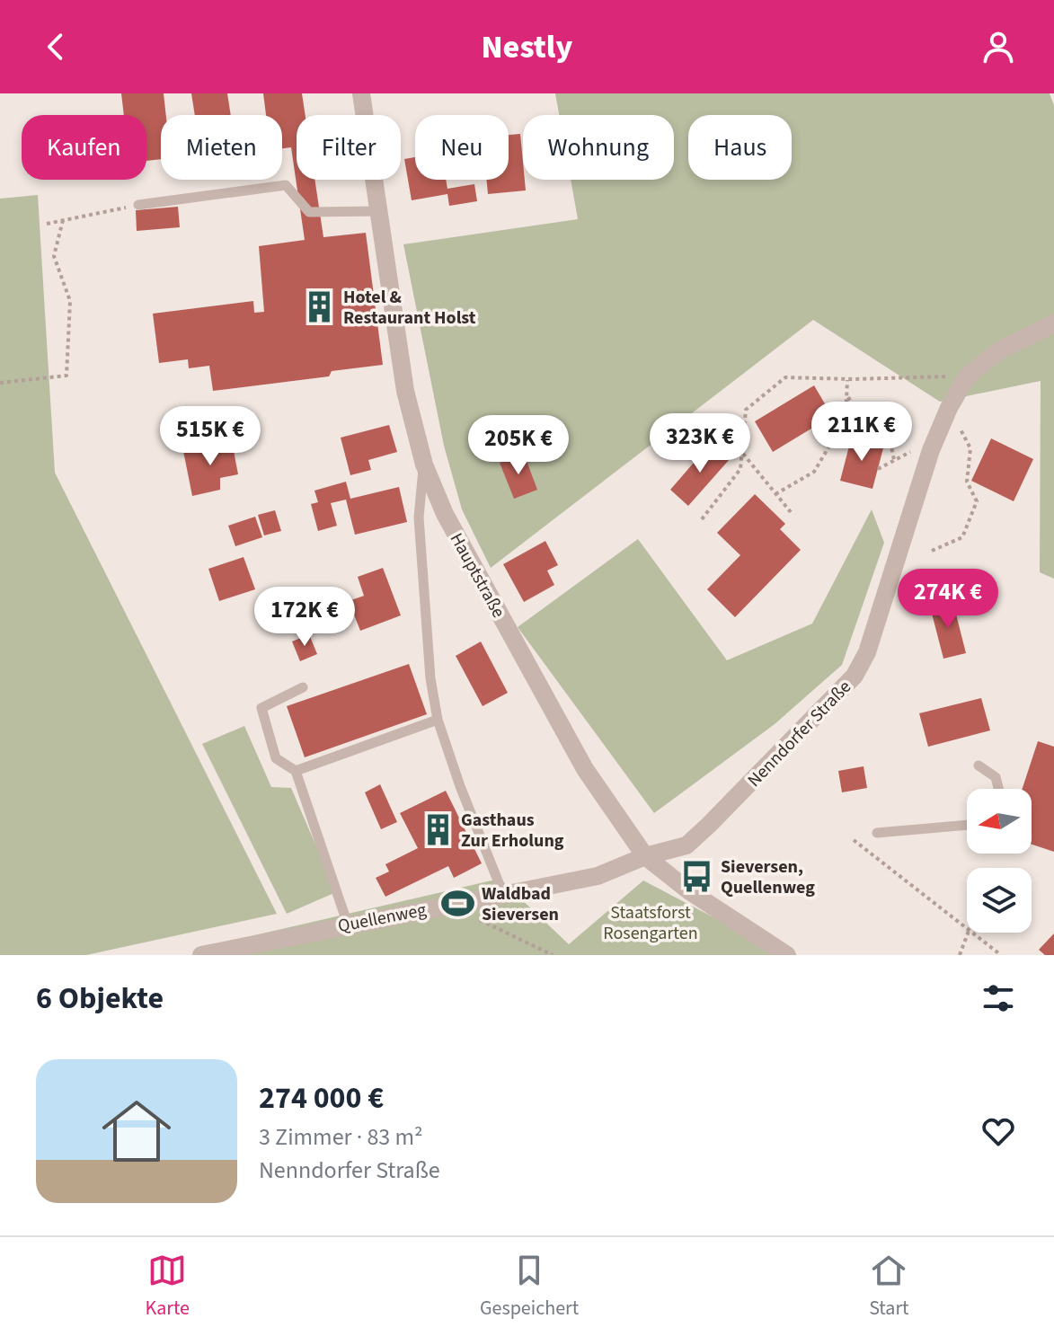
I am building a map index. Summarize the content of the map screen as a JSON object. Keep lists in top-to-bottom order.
{
  "streets": {
    "street": ["Hauptstraße", "Nenndorfer Straße", "Quellenweg"]
  },
  "crossings": [
    ["Hauptstraße", "Nenndorfer Straße"],
    ["Hauptstraße", "Quellenweg"],
    ["Nenndorfer Straße", "Quellenweg"]
  ],
  "parks": ["Staatsforst Rosengarten"],
  "places": {
    "building": ["Hotel & Restaurant Holst", "Gasthaus Zur Erholung"],
    "bus stop": ["Sieversen, Quellenweg"],
    "sports": ["Waldbad Sieversen"]
  },
  "north": "left",
  "page": {
    "header": "Nestly",
    "chip": [
      "Kaufen",
      "Mieten",
      "Filter",
      "Neu",
      "Wohnung",
      "Haus"
    ],
    "price": [
      "211K €",
      "515K €",
      "323K €",
      "205K €",
      "274K €",
      "172K €"
    ],
    "heading": "6 Objekte",
    "list": [
      {
        "name": "274 000 €",
        "note": "3 Zimmer · 83 m² · Nenndorfer Straße"
      }
    ],
    "tabs": ["Karte", "Gespeichert", "Start"]
  }
}
